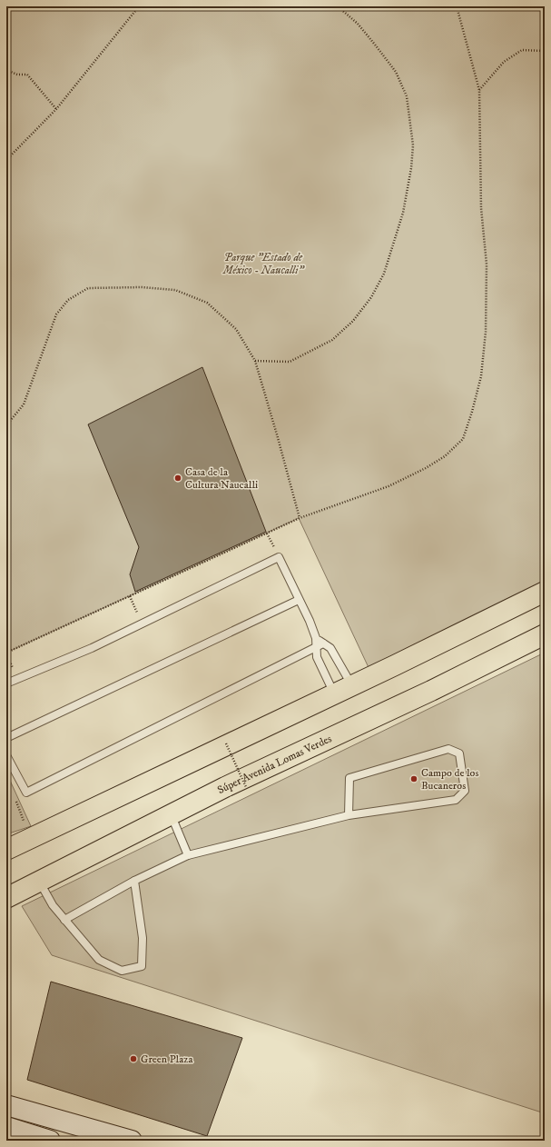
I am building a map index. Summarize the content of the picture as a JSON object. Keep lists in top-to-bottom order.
{
  "streets": {
    "main road": ["Súper Avenida Lomas Verdes"]
  },
  "parks": ["Parque \"Estado de México - Naucalli\""],
  "places": ["Casa de la Cultura Naucalli", "Campo de los Bucaneros", "Green Plaza"]
}
